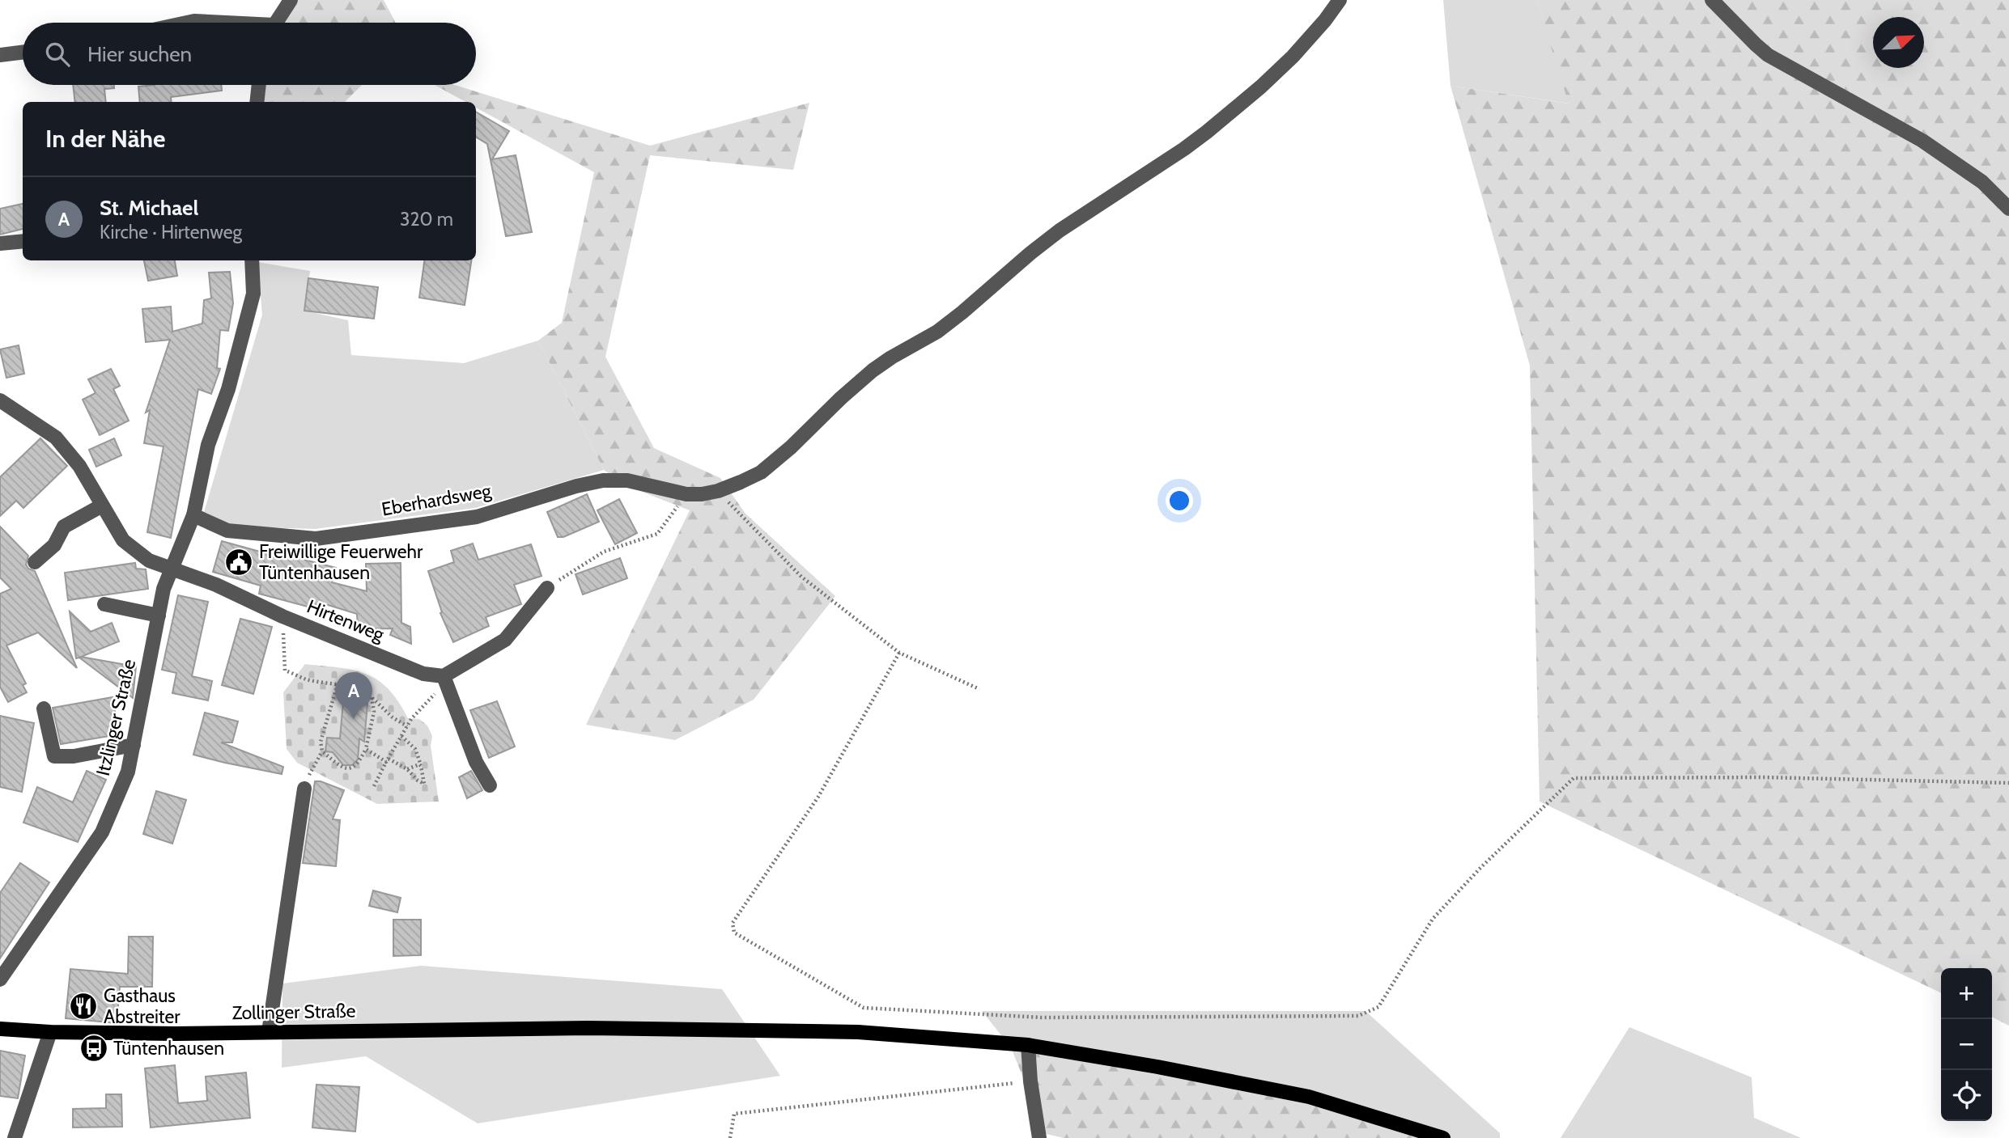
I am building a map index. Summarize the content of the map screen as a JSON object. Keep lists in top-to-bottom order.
{
  "streets": {
    "main road": ["Zollinger Straße"],
    "street": ["Eberhardsweg", "Hirtenweg", "Itzlinger Straße"]
  },
  "crossings": [
    ["Eberhardsweg", "Itzlinger Straße"],
    ["Hirtenweg", "Itzlinger Straße"]
  ],
  "places": {
    "public building": ["Freiwillige Feuerwehr Tüntenhausen"],
    "restaurant": ["Gasthaus Abstreiter"],
    "bus stop": ["Tüntenhausen"]
  },
  "north": "top right",
  "page": {
    "search": "Hier suchen",
    "heading": "In der Nähe",
    "list": [
      {
        "mark": "A",
        "name": "St. Michael",
        "note": "Kirche · Hirtenweg",
        "value": "320 m"
      }
    ],
    "pins": "A",
    "map_buttons": ["+", "−"]
  }
}
